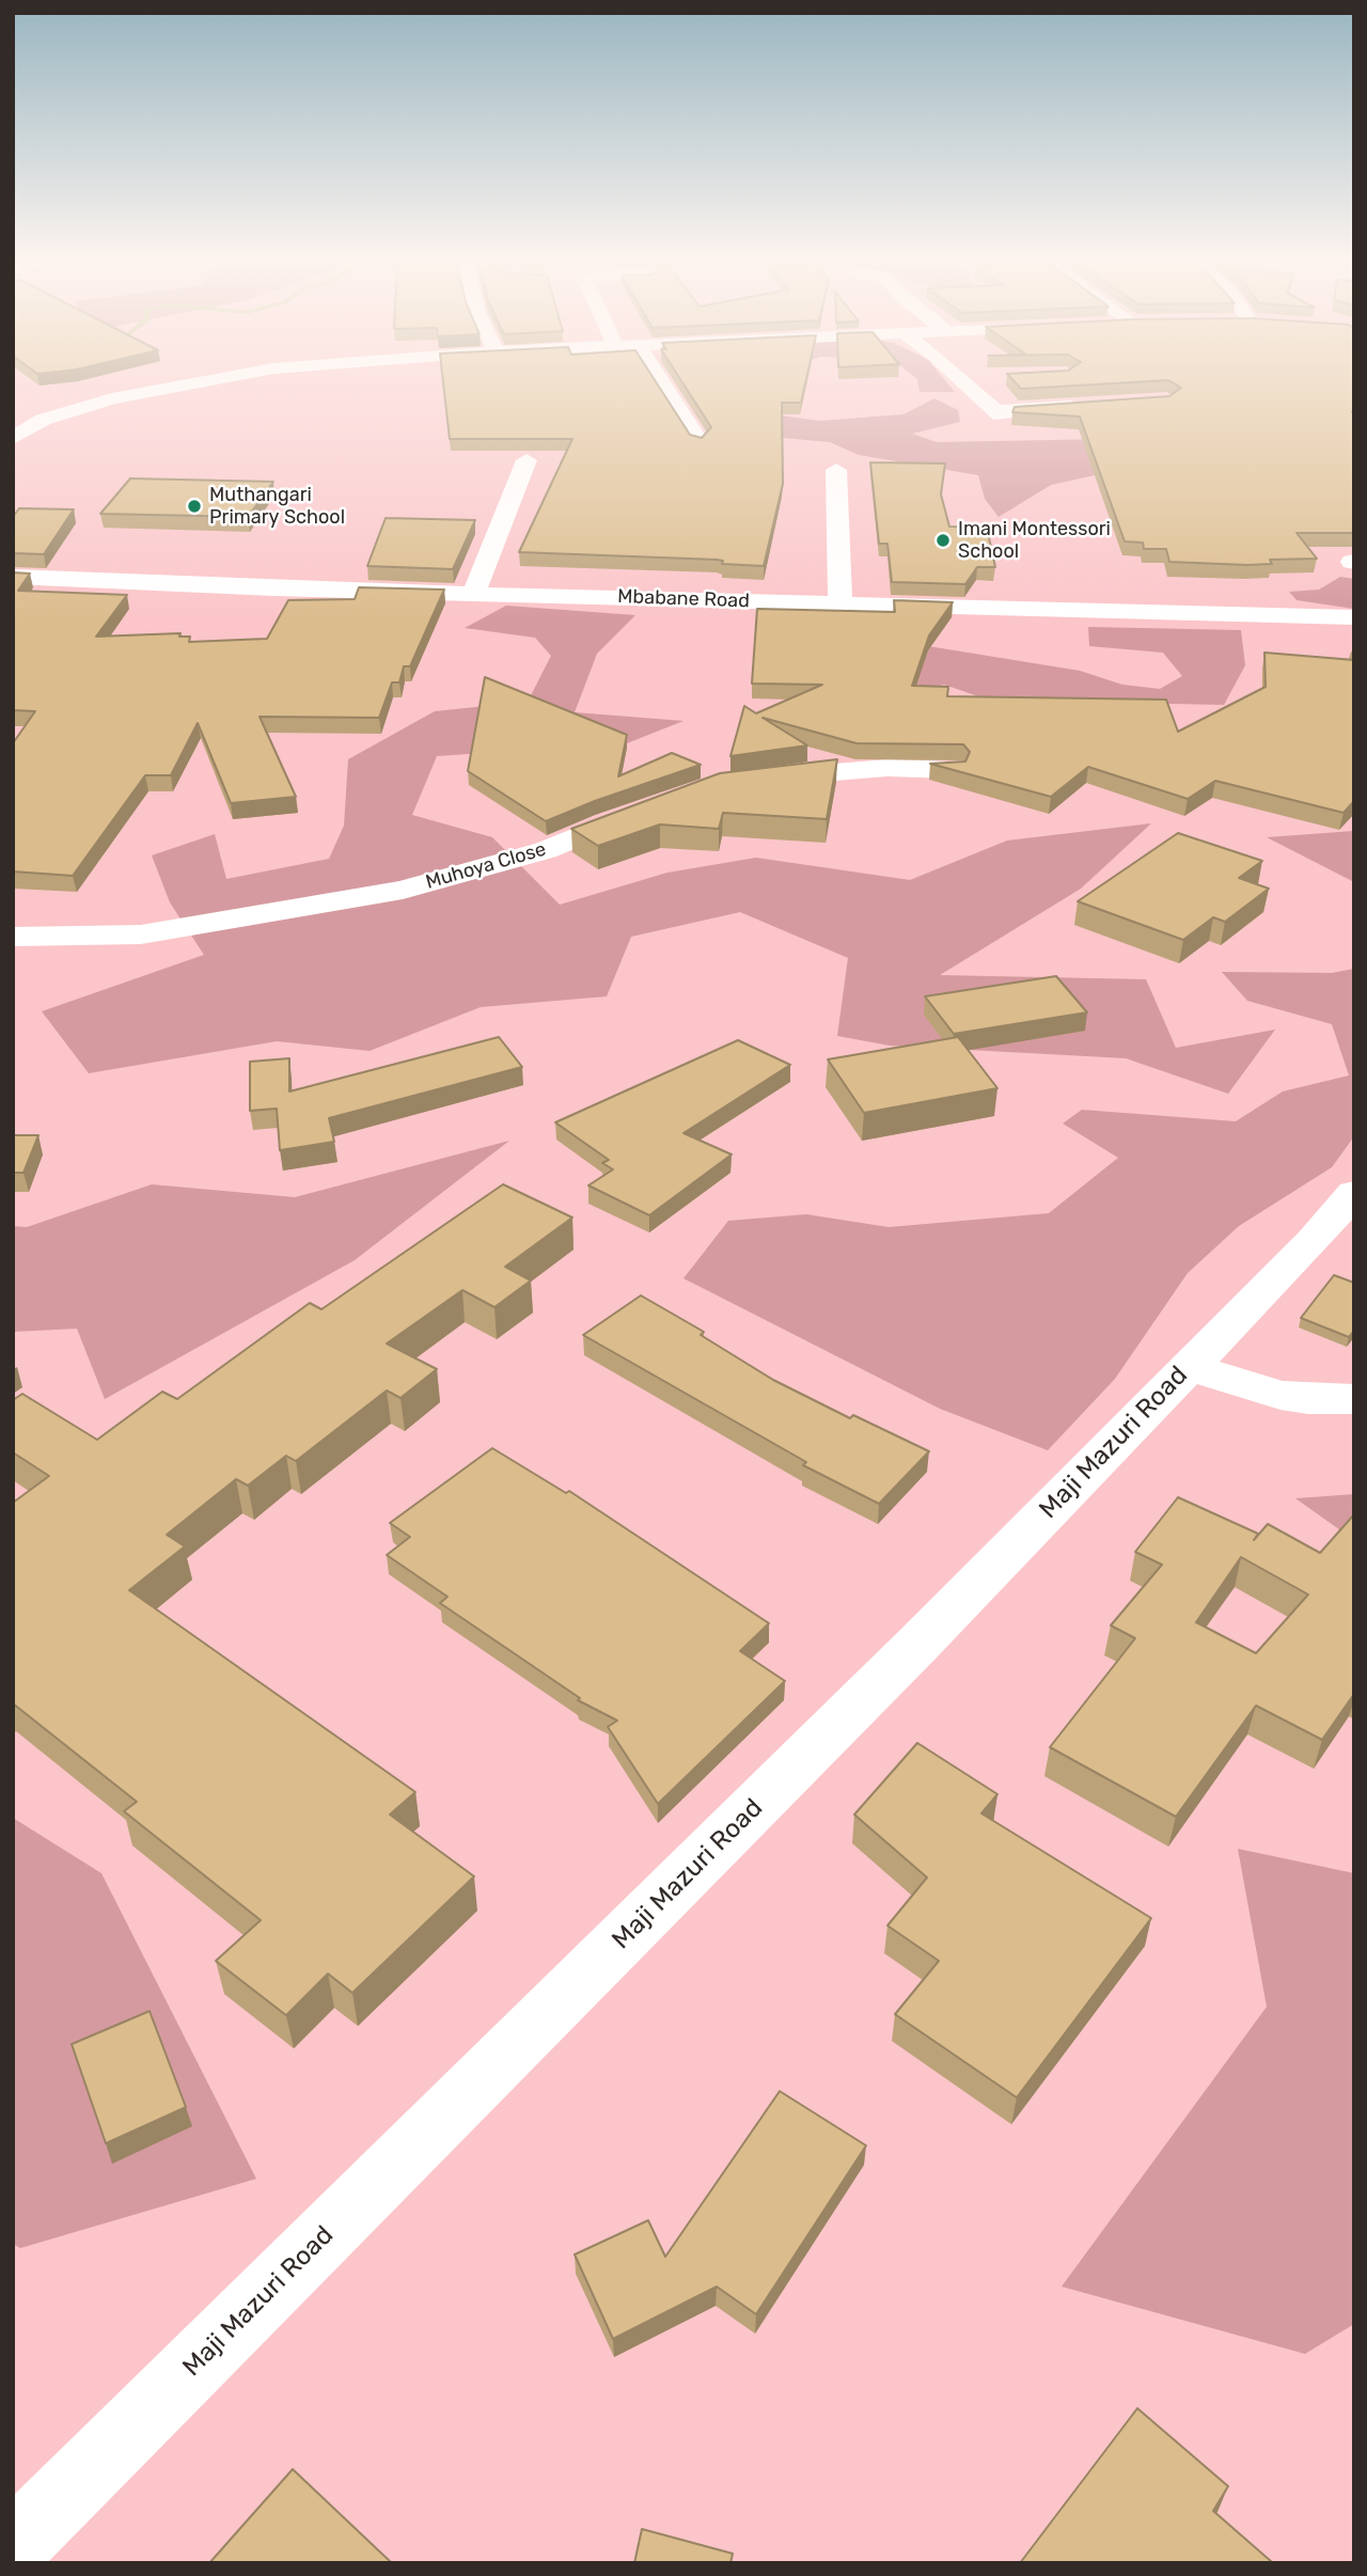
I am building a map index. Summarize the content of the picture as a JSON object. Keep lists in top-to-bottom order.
{
  "streets": {
    "street": ["Mbabane Road", "Muhoya Close", "Maji Mazuri Road"]
  },
  "places": ["Muthangari Primary School", "Imani Montessori School"]
}
